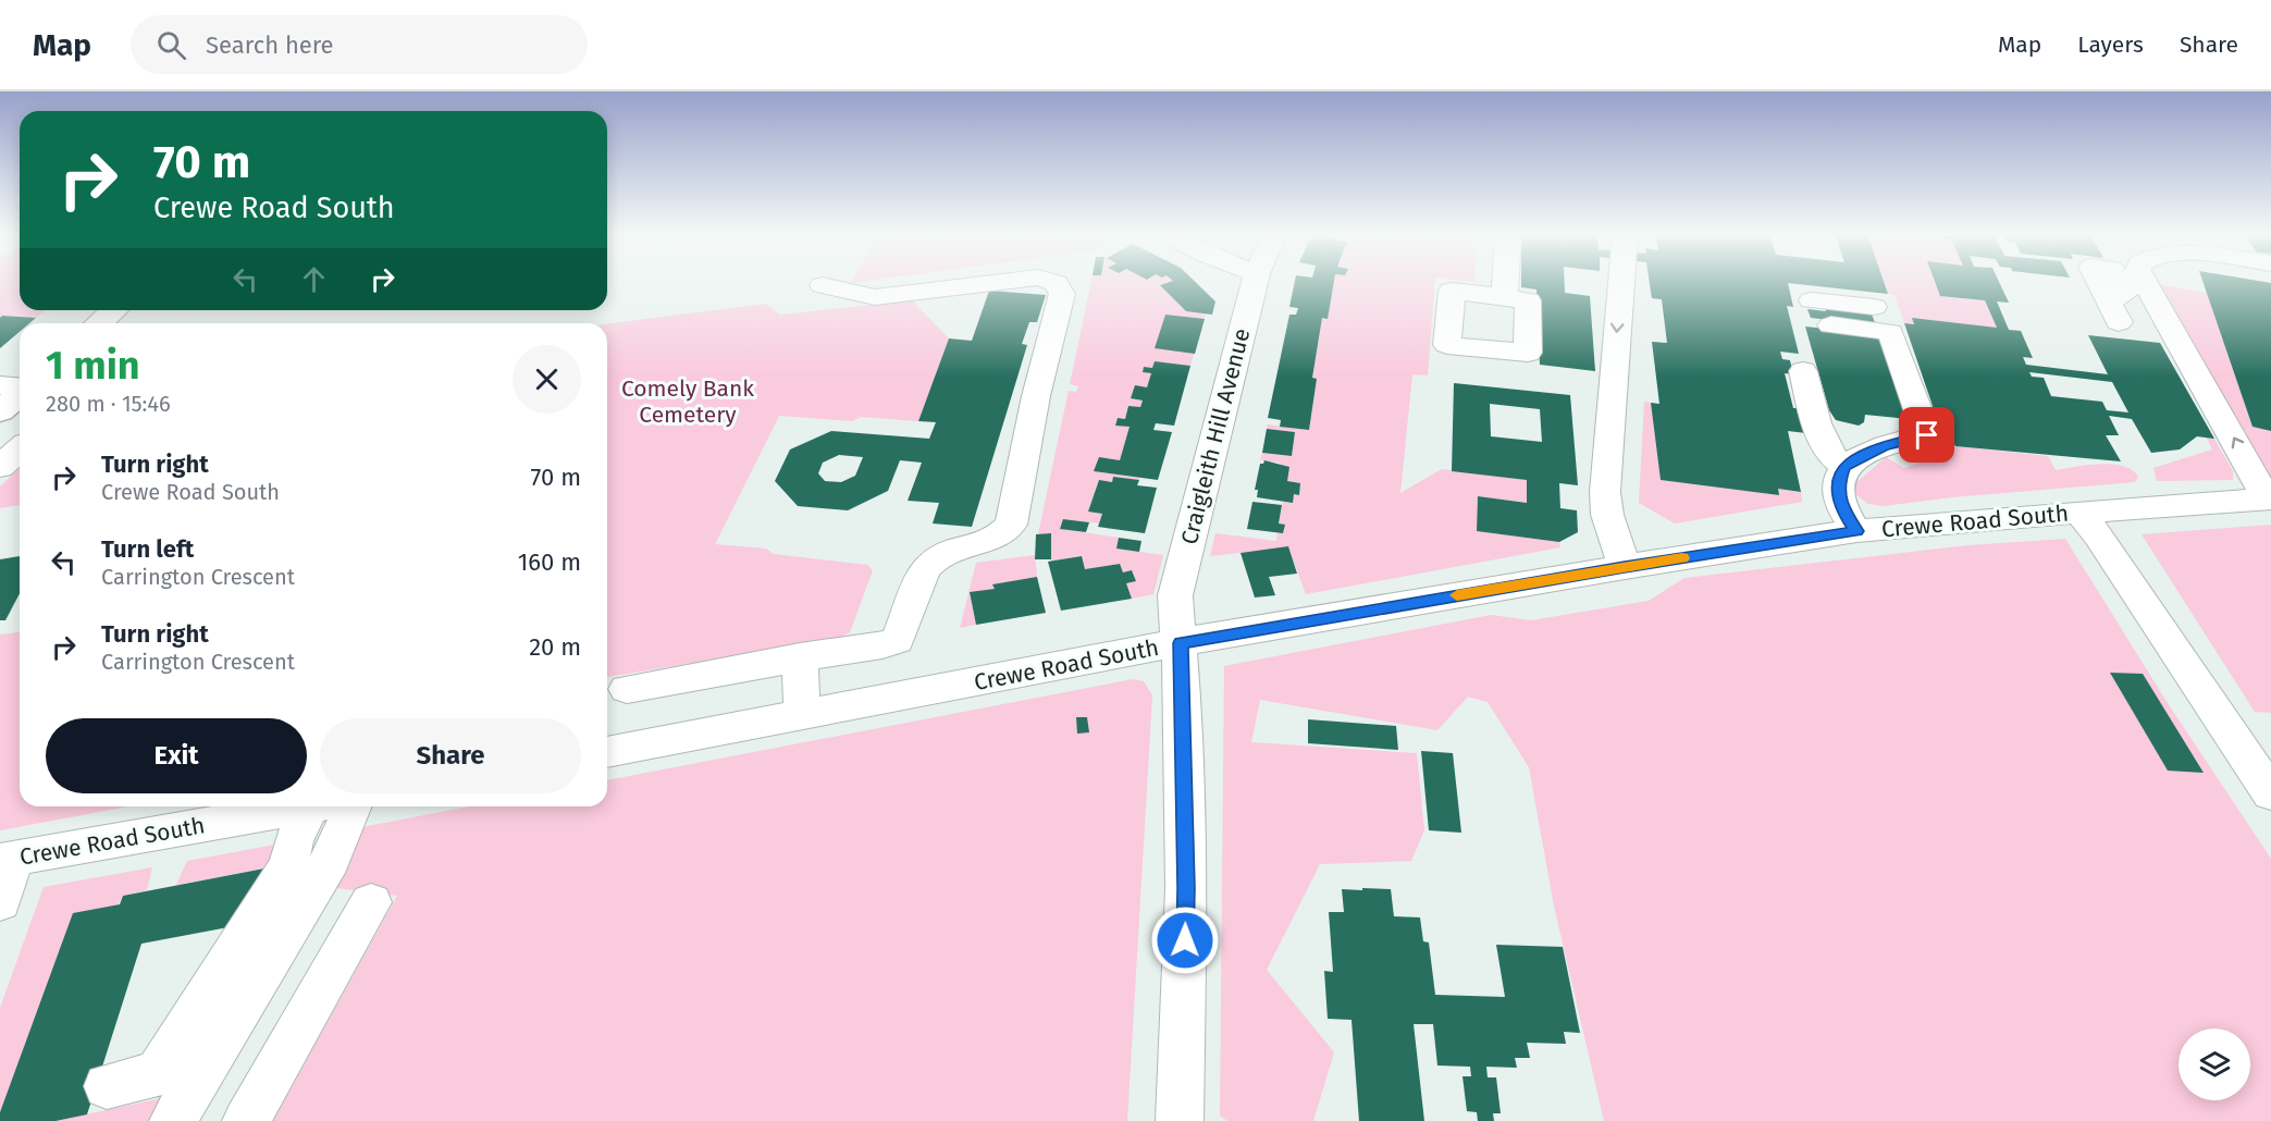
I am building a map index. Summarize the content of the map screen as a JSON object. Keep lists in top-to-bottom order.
{
  "streets": {
    "street": ["Craigleith Hill Avenue", "Crewe Road South"]
  },
  "crossings": [
    ["Craigleith Hill Avenue", "Crewe Road South"]
  ],
  "parks": ["Comely Bank Cemetery"],
  "page": {
    "header": "Map",
    "search": "Search here",
    "nav": ["Map", "Layers", "Share"],
    "turn": ["70 m", "Crewe Road South"],
    "heading": ["1 min", "280 m · 15:46"],
    "list": [
      {
        "name": "Turn right",
        "note": "Crewe Road South",
        "value": "70 m"
      },
      {
        "name": "Turn left",
        "note": "Carrington Crescent",
        "value": "160 m"
      },
      {
        "name": "Turn right",
        "note": "Carrington Crescent",
        "value": "20 m"
      }
    ],
    "buttons": ["Exit", "Share"]
  }
}
